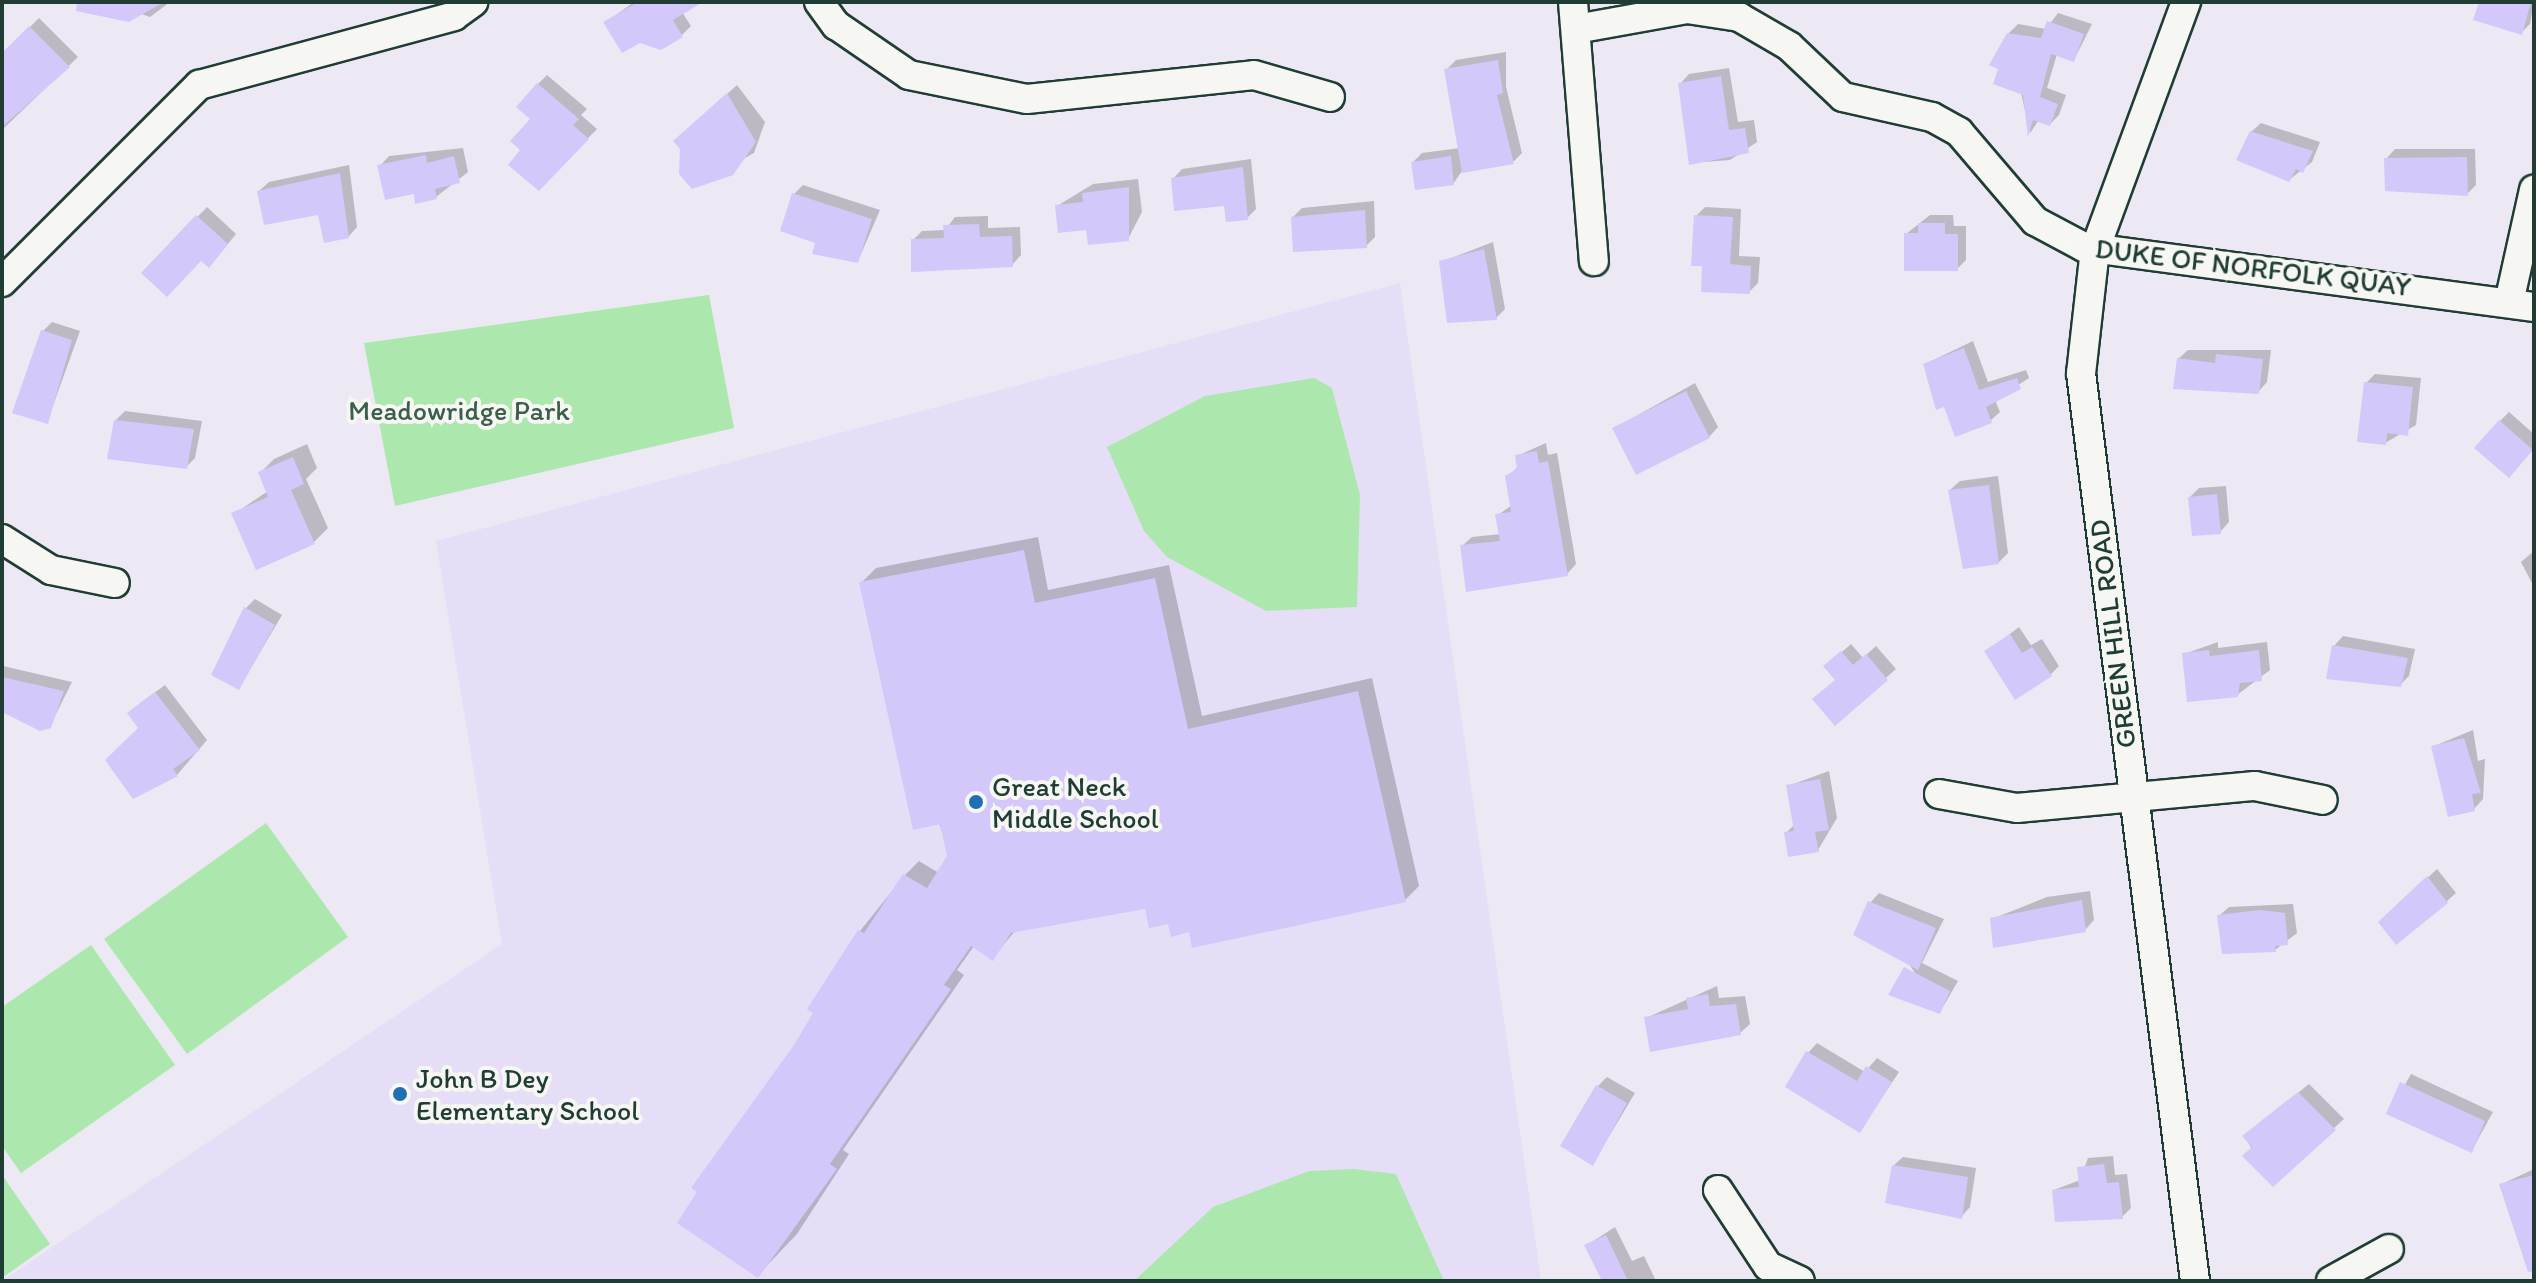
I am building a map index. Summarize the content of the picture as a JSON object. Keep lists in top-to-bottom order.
{
  "streets": {
    "street": ["DUKE OF NORFOLK QUAY", "GREEN HILL ROAD"]
  },
  "crossings": [
    ["DUKE OF NORFOLK QUAY", "GREEN HILL ROAD"]
  ],
  "parks": ["Meadowridge Park"],
  "places": ["Great Neck Middle School", "John B Dey Elementary School"]
}
